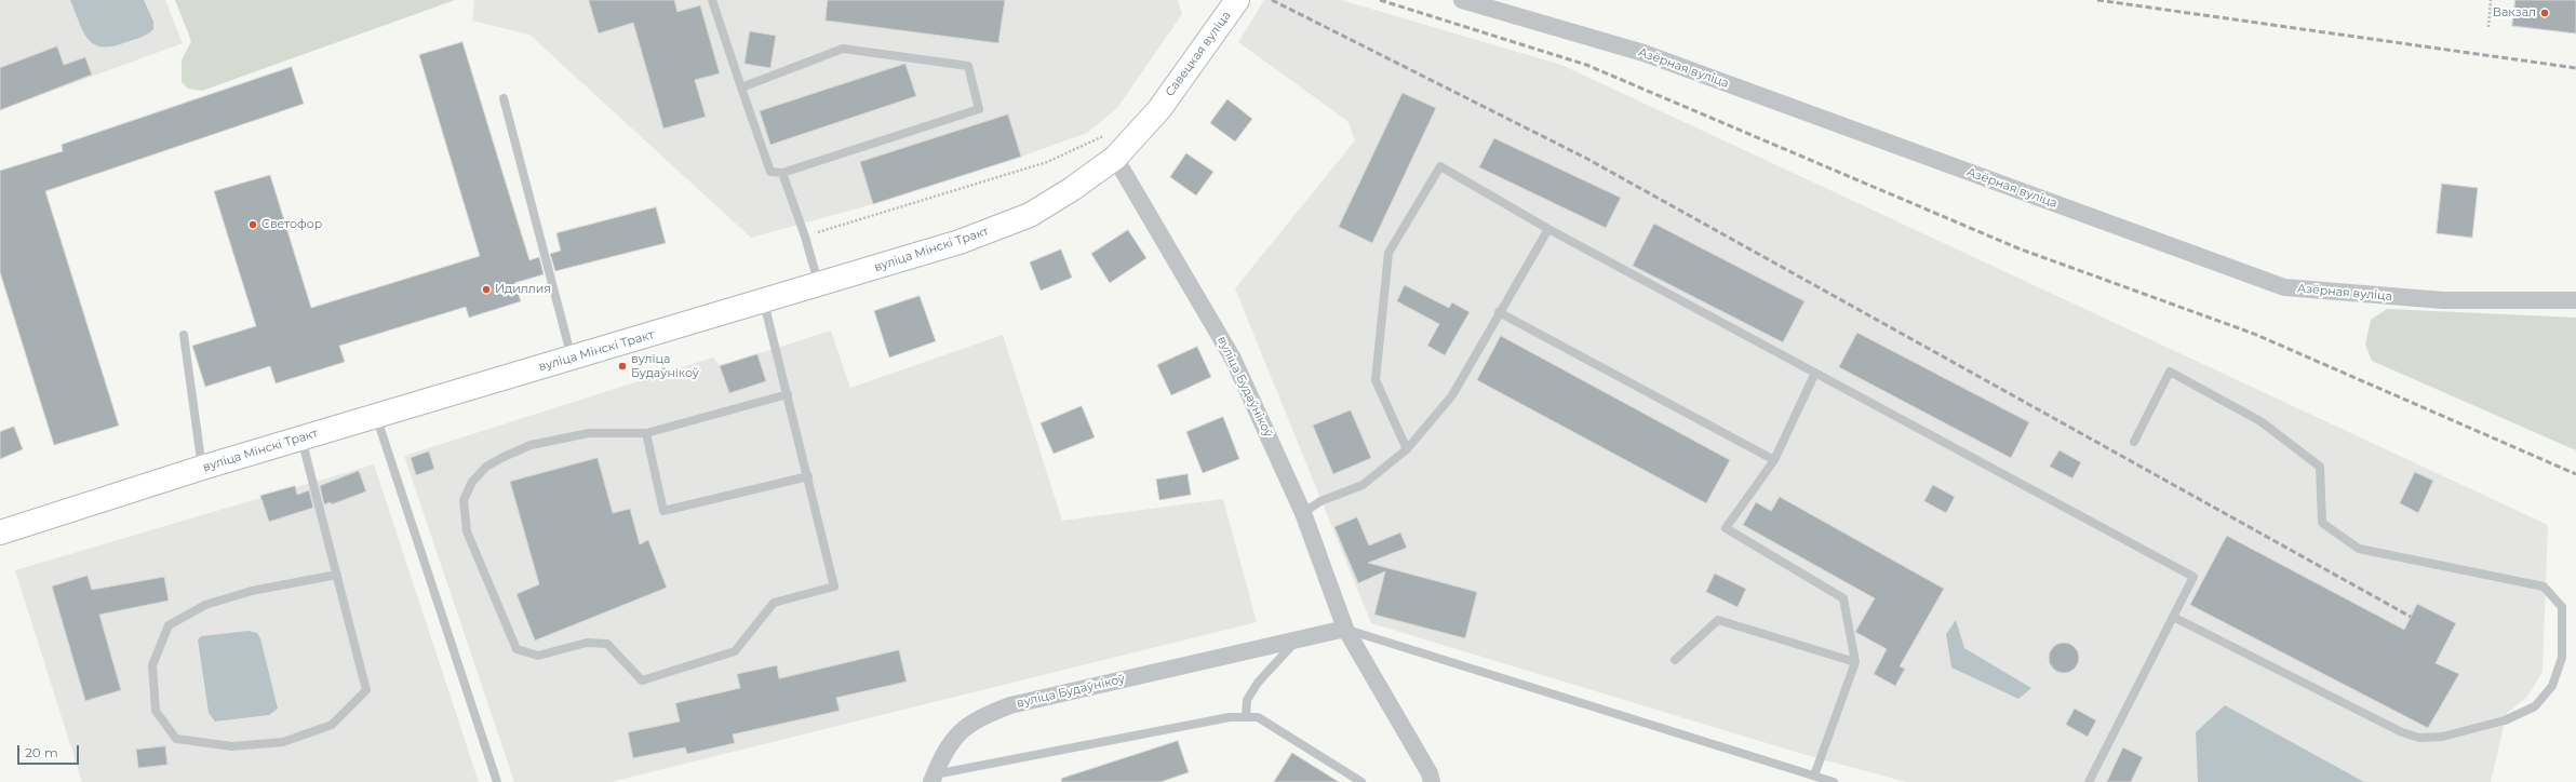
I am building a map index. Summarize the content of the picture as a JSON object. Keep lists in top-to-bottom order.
{
  "streets": {
    "street": [
      "Савецкая вуліца",
      "Азёрная вуліца",
      "вуліца Мінскі Тракт",
      "вуліца Будаўнікоў"
    ]
  },
  "crossings": [
    ["Савецкая вуліца", "вуліца Мінскі Тракт"],
    ["вуліца Мінскі Тракт", "вуліца Будаўнікоў"]
  ],
  "places": [
    "Вакзал",
    "Светофор",
    "Идиллия",
    "вуліца Будаўнікоў"
  ],
  "scale_bar": "20 m"
}
